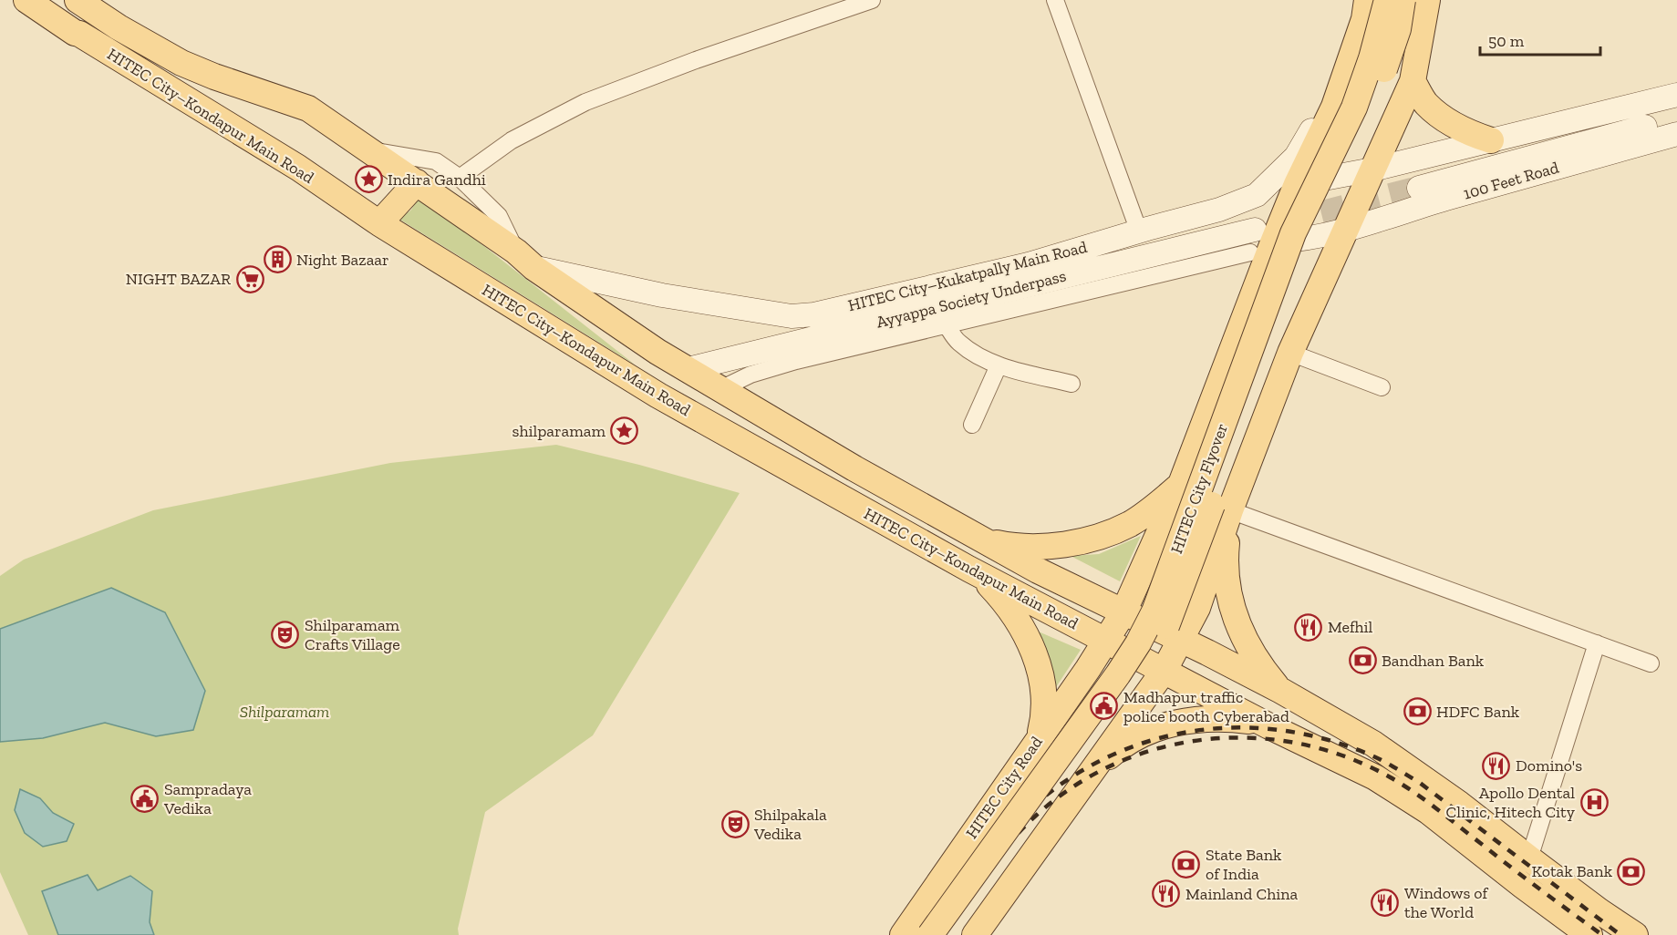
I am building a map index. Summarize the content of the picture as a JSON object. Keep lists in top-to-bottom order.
{
  "streets": {
    "main road": [
      "HITEC City–Kondapur Main Road",
      "100 Feet Road",
      "HITEC City–Kukatpally Main Road",
      "Ayyappa Society Underpass",
      "HITEC City Flyover",
      "HITEC City Road"
    ]
  },
  "crossings": [
    ["HITEC City–Kondapur Main Road", "HITEC City–Kukatpally Main Road"],
    ["HITEC City–Kondapur Main Road", "Ayyappa Society Underpass"],
    ["HITEC City–Kondapur Main Road", "HITEC City Road"],
    ["100 Feet Road", "HITEC City–Kukatpally Main Road"],
    ["100 Feet Road", "Ayyappa Society Underpass"],
    ["HITEC City–Kukatpally Main Road", "Ayyappa Society Underpass"],
    ["HITEC City–Kukatpally Main Road", "HITEC City Road"]
  ],
  "parks": ["Shilparamam"],
  "places": {
    "place": ["Indira Gandhi", "shilparamam"],
    "building": ["Night Bazaar"],
    "supermarket": ["NIGHT BAZAR"],
    "restaurant": [
      "Mefhil",
      "Domino's",
      "Mainland China",
      "Windows of the World"
    ],
    "theatre": ["Shilparamam Crafts Village", "Shilpakala Vedika"],
    "bank": [
      "Bandhan Bank",
      "HDFC Bank",
      "State Bank of India",
      "Kotak Bank"
    ],
    "public building": ["Madhapur traffic police booth Cyberabad", "Sampradaya Vedika"],
    "hospital": ["Apollo Dental Clinic, Hitech City"]
  },
  "scale_bar": "50 m"
}
